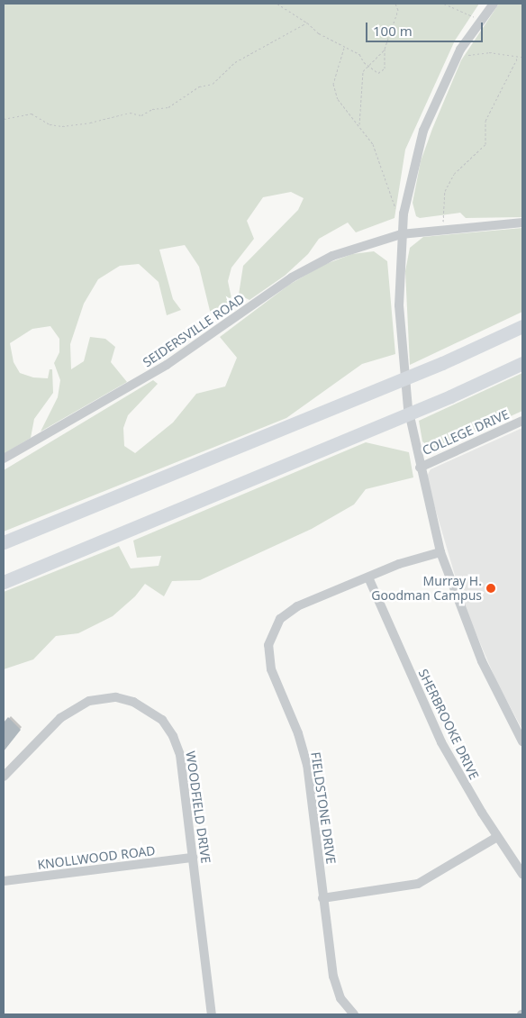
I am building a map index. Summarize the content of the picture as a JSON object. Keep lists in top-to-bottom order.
{
  "streets": {
    "street": [
      "SEIDERSVILLE ROAD",
      "COLLEGE DRIVE",
      "SHERBROOKE DRIVE",
      "WOODFIELD DRIVE",
      "FIELDSTONE DRIVE",
      "KNOLLWOOD ROAD"
    ]
  },
  "crossings": [
    ["SHERBROOKE DRIVE", "FIELDSTONE DRIVE"],
    ["WOODFIELD DRIVE", "KNOLLWOOD ROAD"]
  ],
  "places": ["Murray H. Goodman Campus"],
  "scale_bar": "100 m"
}
